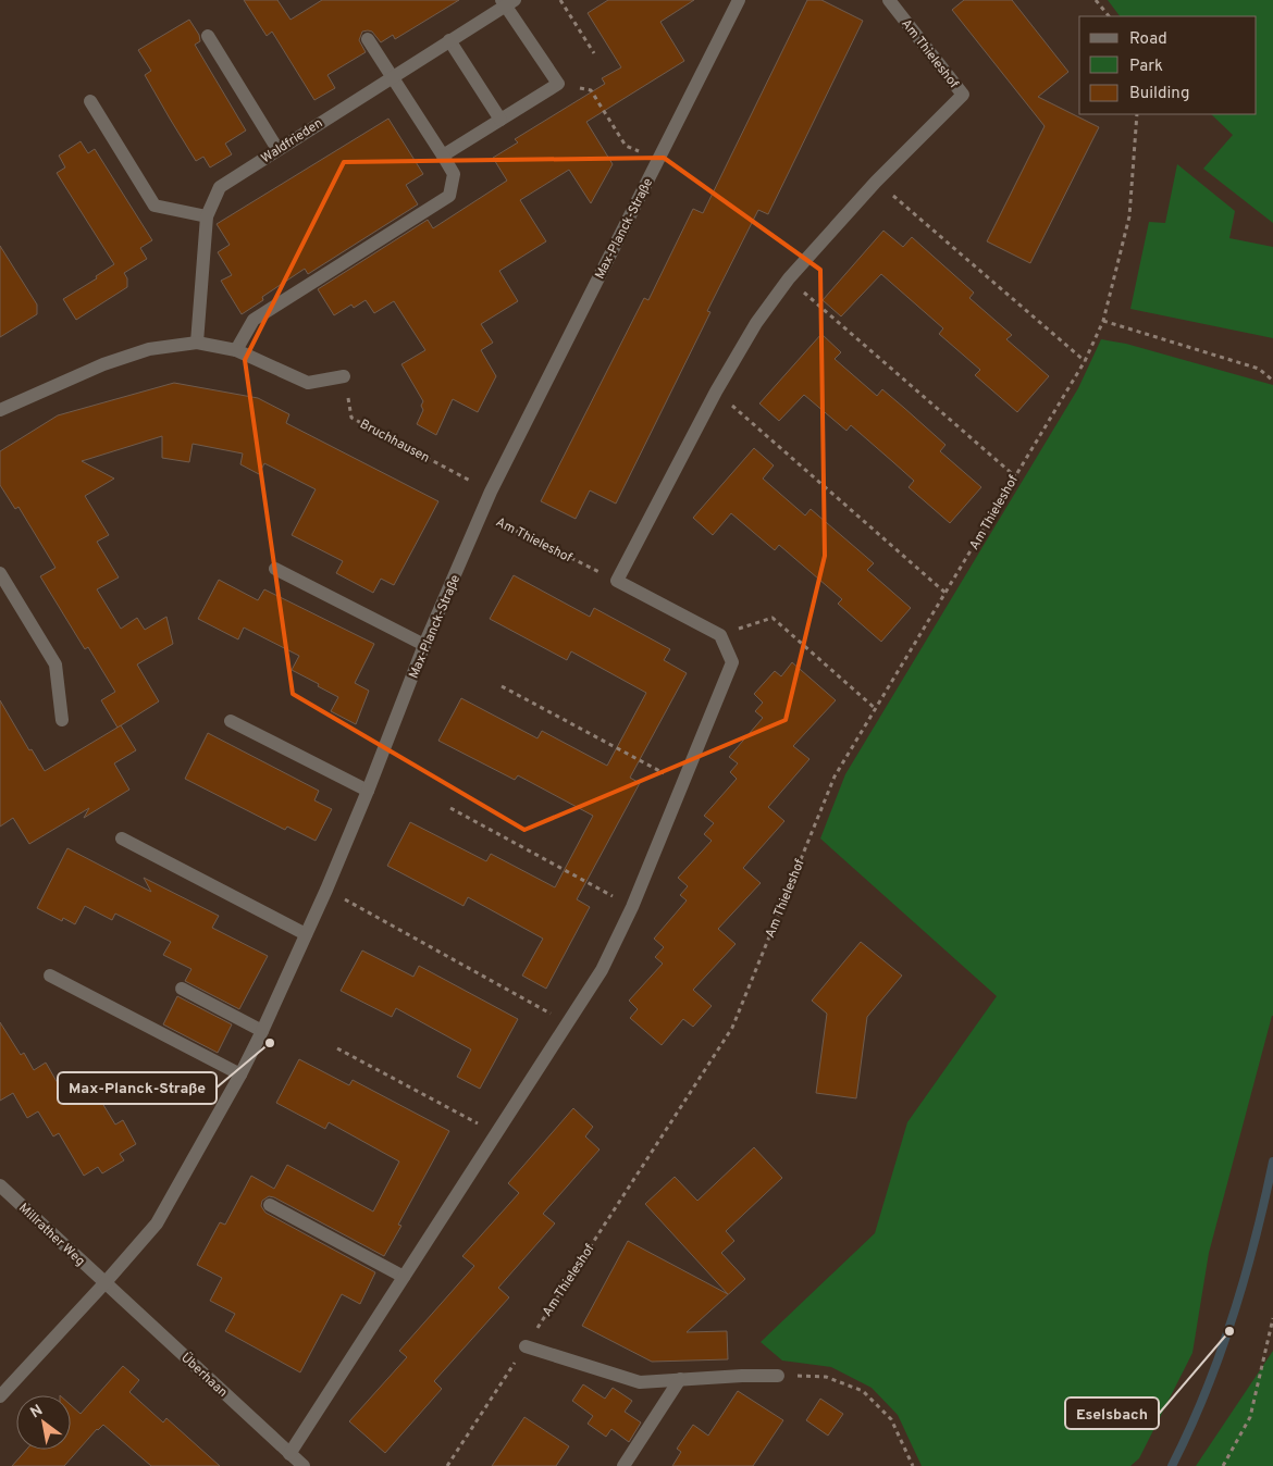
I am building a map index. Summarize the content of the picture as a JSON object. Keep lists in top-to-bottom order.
{
  "streets": {
    "street": [
      "Am Thieleshof",
      "Waldfrieden",
      "Max-Planck-Straße",
      "Millrather Weg",
      "Überhaan"
    ],
    "path": ["Bruchhausen"]
  },
  "crossings": [
    ["Am Thieleshof", "Max-Planck-Straße"],
    ["Max-Planck-Straße", "Bruchhausen"],
    ["Max-Planck-Straße", "Millrather Weg"],
    ["Max-Planck-Straße", "Überhaan"],
    ["Millrather Weg", "Überhaan"]
  ],
  "places": ["Max-Planck-Straße", "Eselsbach"],
  "legend": ["Road", "Park", "Building"],
  "north": "top left"
}
